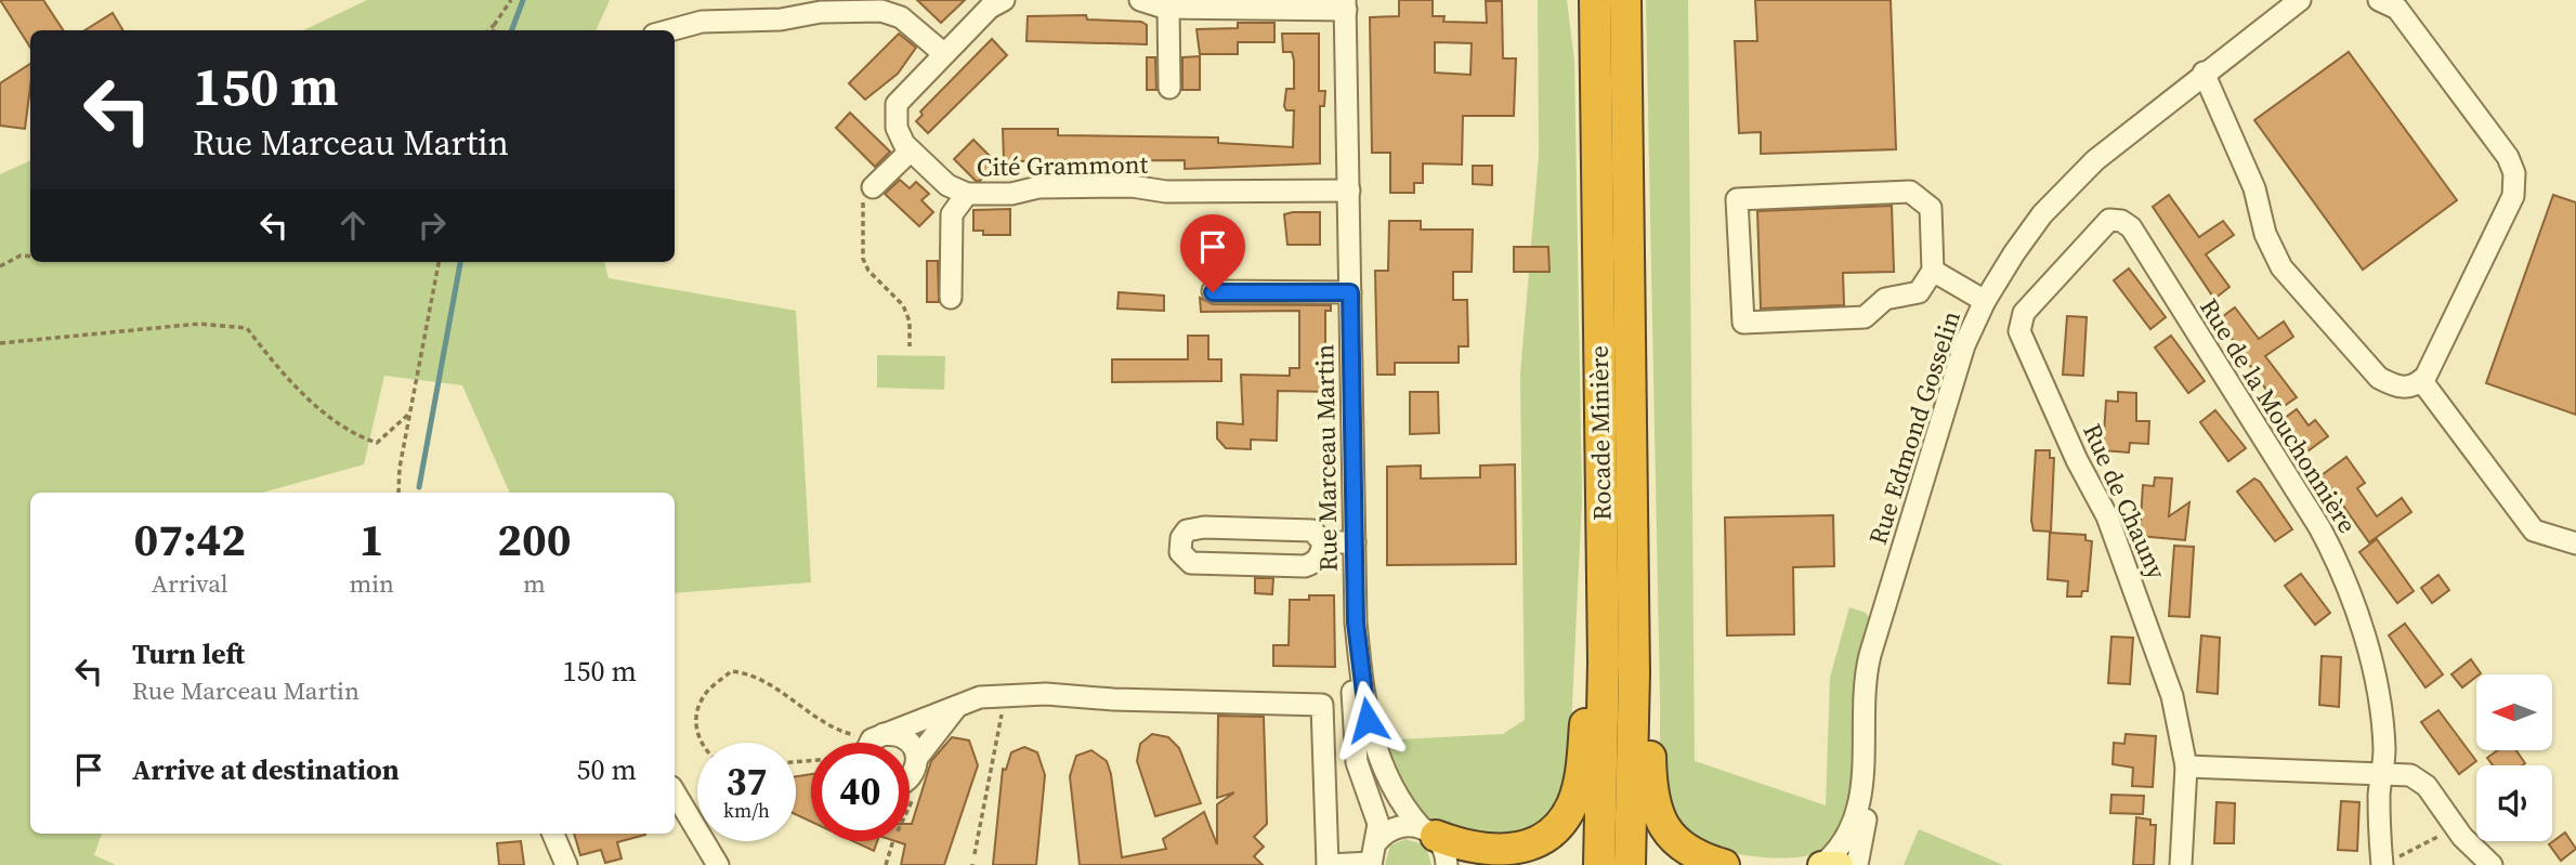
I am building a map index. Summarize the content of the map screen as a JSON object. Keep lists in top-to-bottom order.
{
  "streets": {
    "highway": ["Rocade Minière"],
    "street": [
      "Cité Grammont",
      "Rue de la Mouchonnière",
      "Rue Edmond Gosselin",
      "Rue Marceau Martin",
      "Rue de Chauny"
    ]
  },
  "crossings": [
    ["Cité Grammont", "Rue Marceau Martin"],
    ["Rue de la Mouchonnière", "Rue de Chauny"]
  ],
  "north": "left",
  "page": {
    "turn": ["150 m", "Rue Marceau Martin"],
    "eta": [
      "07:42",
      "Arrival",
      "1",
      "min",
      "200",
      "m"
    ],
    "list": [
      {
        "name": "Turn left",
        "note": "Rue Marceau Martin",
        "value": "150 m"
      },
      {
        "name": "Arrive at destination",
        "value": "50 m"
      }
    ],
    "speed": "37 km/h",
    "limit": "40"
  }
}
